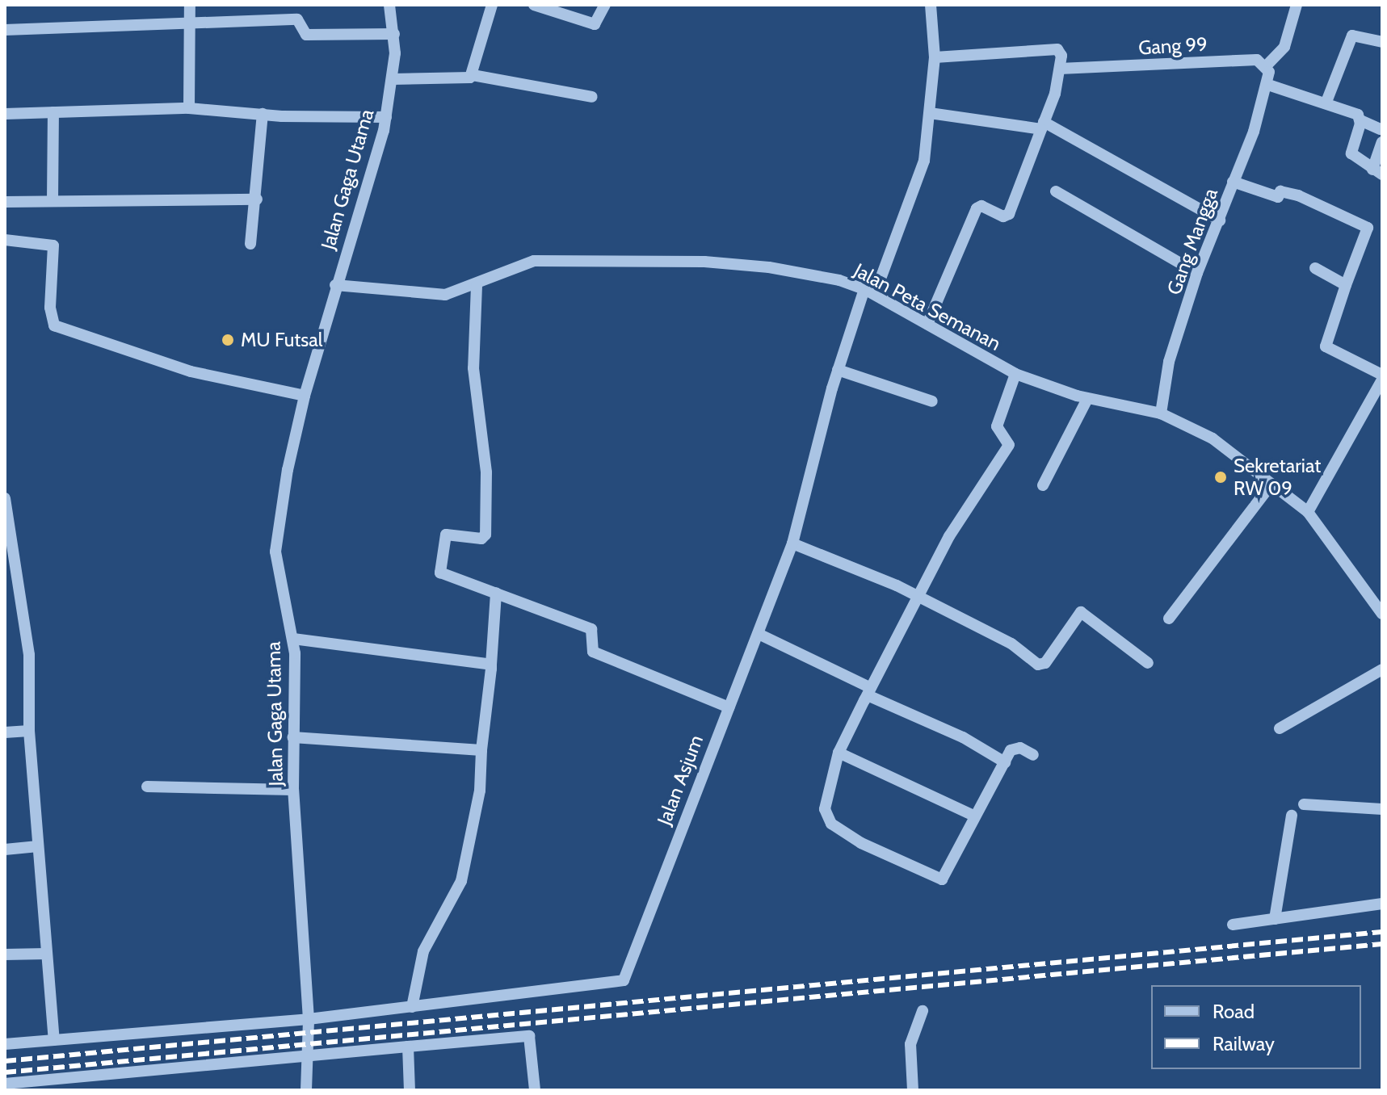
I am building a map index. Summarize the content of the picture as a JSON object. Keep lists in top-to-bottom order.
{
  "streets": {
    "street": [
      "Gang 99",
      "Jalan Gaga Utama",
      "Gang Mangga",
      "Jalan Peta Semanan",
      "Jalan Asjum"
    ]
  },
  "crossings": [
    ["Jalan Gaga Utama", "Jalan Peta Semanan"],
    ["Jalan Gaga Utama", "Jalan Asjum"],
    ["Gang Mangga", "Jalan Peta Semanan"],
    ["Jalan Peta Semanan", "Jalan Asjum"]
  ],
  "places": ["MU Futsal", "Sekretariat RW 09"],
  "legend": ["Road", "Railway"]
}
